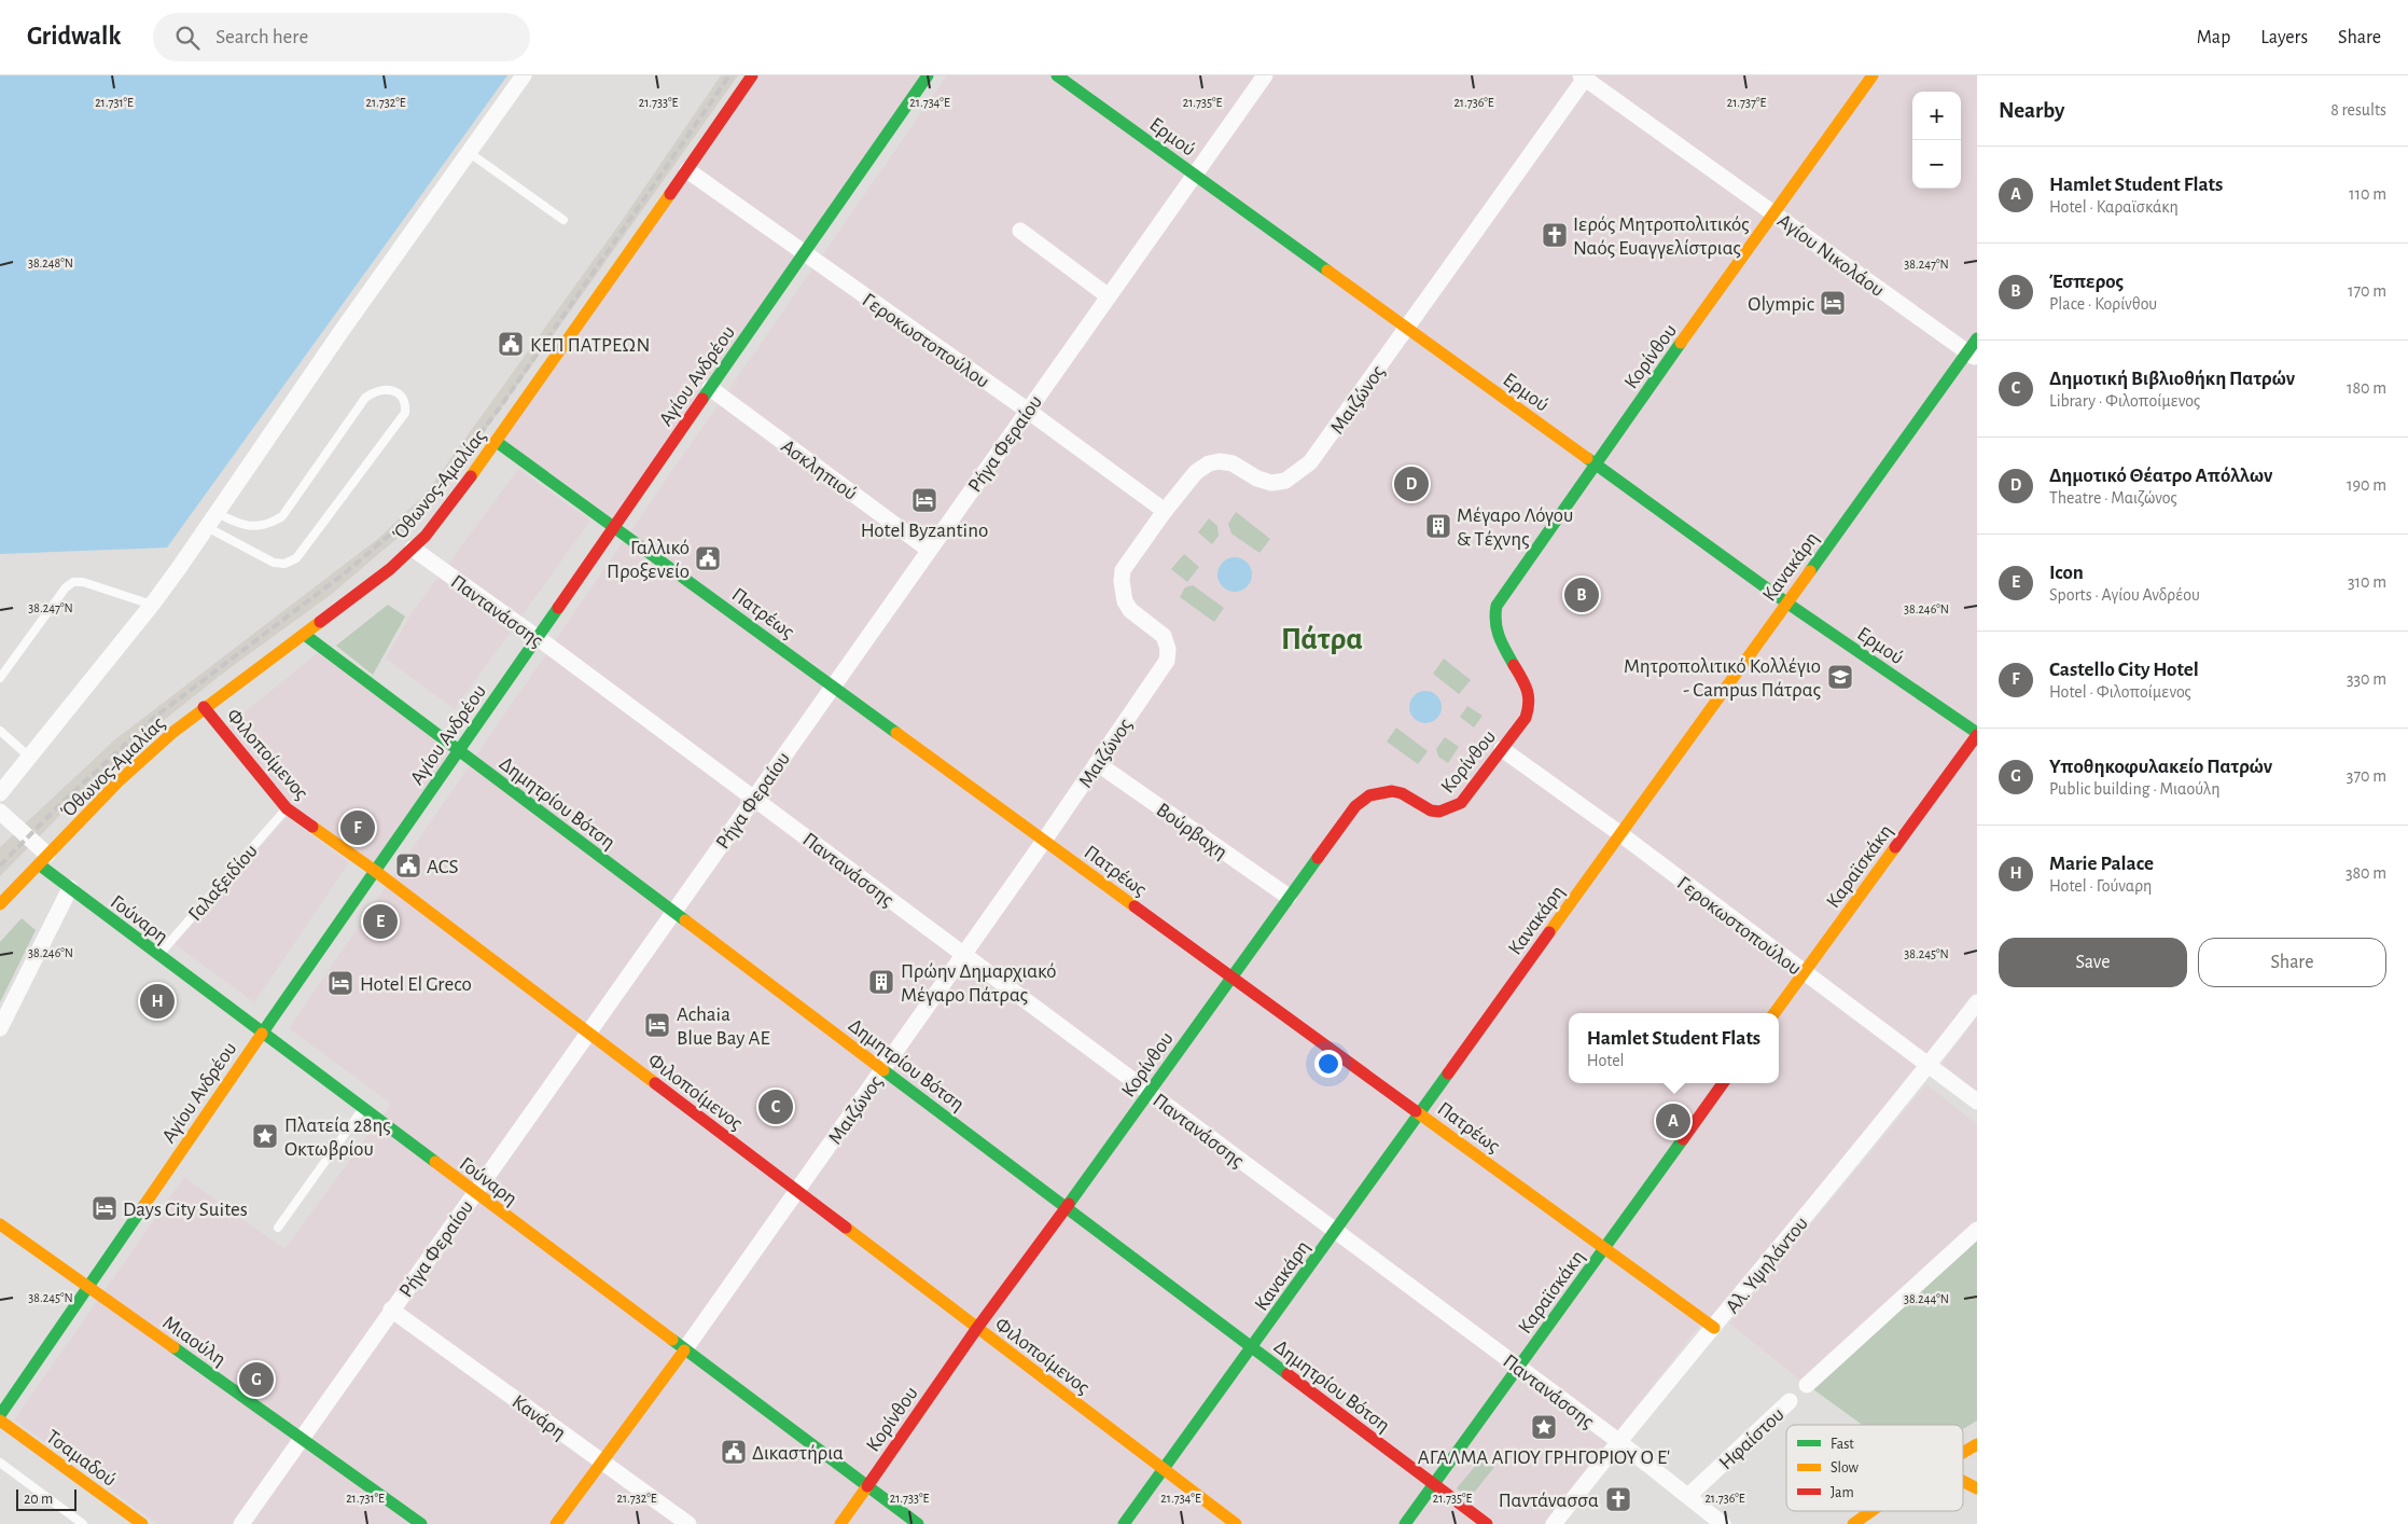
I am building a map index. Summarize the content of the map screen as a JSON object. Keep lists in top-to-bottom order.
{
  "streets": {
    "main road": [
      "Ερμού",
      "Κορίνθου",
      "Αγίου Ανδρέου",
      "Μαιζώνος",
      "Όθωνος-Αμαλίας",
      "Κανακάρη",
      "Πατρέως",
      "Φιλοποίμενος",
      "Δημητρίου Βότση",
      "Καραϊσκάκη",
      "Γούναρη",
      "Μιαούλη",
      "Τσαμαδού"
    ],
    "street": [
      "Αγίου Νικολάου",
      "Γεροκωστοπούλου",
      "Ρήγα Φεραίου",
      "Ασκληπιού",
      "Παντανάσσης",
      "Βούρβαχη",
      "Αλ. Υψηλάντου",
      "Κανάρη",
      "Ηφαίστου"
    ],
    "lane": ["Γαλαξειδίου"]
  },
  "crossings": [
    ["Ερμού", "Κορίνθου"],
    ["Ερμού", "Μαιζώνος"],
    ["Ερμού", "Ρήγα Φεραίου"],
    ["Ερμού", "Κανακάρη"],
    ["Ερμού", "Καραϊσκάκη"],
    ["Αγίου Νικολάου", "Κορίνθου"],
    ["Αγίου Νικολάου", "Μαιζώνος"],
    ["Αγίου Νικολάου", "Κανακάρη"],
    ["Γεροκωστοπούλου", "Κορίνθου"],
    ["Γεροκωστοπούλου", "Αγίου Ανδρέου"],
    ["Γεροκωστοπούλου", "Μαιζώνος"],
    ["Γεροκωστοπούλου", "Ρήγα Φεραίου"],
    ["Γεροκωστοπούλου", "Όθωνος-Αμαλίας"],
    ["Γεροκωστοπούλου", "Κανακάρη"],
    ["Γεροκωστοπούλου", "Καραϊσκάκη"],
    ["Γεροκωστοπούλου", "Αλ. Υψηλάντου"],
    ["Κορίνθου", "Παντανάσσης"],
    ["Κορίνθου", "Πατρέως"],
    ["Κορίνθου", "Φιλοποίμενος"],
    ["Κορίνθου", "Δημητρίου Βότση"],
    ["Κορίνθου", "Βούρβαχη"],
    ["Κορίνθου", "Γούναρη"],
    ["Αγίου Ανδρέου", "Ασκληπιού"],
    ["Αγίου Ανδρέου", "Παντανάσσης"],
    ["Αγίου Ανδρέου", "Πατρέως"],
    ["Αγίου Ανδρέου", "Φιλοποίμενος"],
    ["Αγίου Ανδρέου", "Δημητρίου Βότση"],
    ["Αγίου Ανδρέου", "Γούναρη"],
    ["Αγίου Ανδρέου", "Μιαούλη"],
    ["Μαιζώνος", "Παντανάσσης"],
    ["Μαιζώνος", "Πατρέως"],
    ["Μαιζώνος", "Φιλοποίμενος"],
    ["Μαιζώνος", "Δημητρίου Βότση"],
    ["Μαιζώνος", "Βούρβαχη"],
    ["Μαιζώνος", "Γούναρη"],
    ["Μαιζώνος", "Κανάρη"],
    ["Ρήγα Φεραίου", "Ασκληπιού"],
    ["Ρήγα Φεραίου", "Παντανάσσης"],
    ["Ρήγα Φεραίου", "Πατρέως"],
    ["Ρήγα Φεραίου", "Φιλοποίμενος"],
    ["Ρήγα Φεραίου", "Δημητρίου Βότση"],
    ["Ρήγα Φεραίου", "Γούναρη"],
    ["Ρήγα Φεραίου", "Μιαούλη"],
    ["Ρήγα Φεραίου", "Κανάρη"],
    ["Όθωνος-Αμαλίας", "Παντανάσσης"],
    ["Όθωνος-Αμαλίας", "Πατρέως"],
    ["Όθωνος-Αμαλίας", "Φιλοποίμενος"],
    ["Όθωνος-Αμαλίας", "Δημητρίου Βότση"],
    ["Όθωνος-Αμαλίας", "Γούναρη"],
    ["Κανακάρη", "Παντανάσσης"],
    ["Κανακάρη", "Πατρέως"],
    ["Κανακάρη", "Φιλοποίμενος"],
    ["Κανακάρη", "Δημητρίου Βότση"],
    ["Παντανάσσης", "Καραϊσκάκη"],
    ["Παντανάσσης", "Αλ. Υψηλάντου"],
    ["Παντανάσσης", "Ηφαίστου"],
    ["Πατρέως", "Καραϊσκάκη"],
    ["Πατρέως", "Αλ. Υψηλάντου"],
    ["Φιλοποίμενος", "Γαλαξειδίου"],
    ["Δημητρίου Βότση", "Καραϊσκάκη"],
    ["Γαλαξειδίου", "Γούναρη"]
  ],
  "districts": ["Πάτρα"],
  "places": {
    "church": ["Ιερός Μητροπολιτικός Ναός Ευαγγελίστριας", "Παντάνασσα"],
    "hotel": [
      "Olympic",
      "Hotel Byzantino",
      "Hotel El Greco",
      "Achaia Blue Bay AE",
      "Days City Suites"
    ],
    "public building": [
      "ΚΕΠ ΠΑΤΡΕΩΝ",
      "Γαλλικό Προξενείο",
      "ACS",
      "Δικαστήρια"
    ],
    "building": ["Μέγαρο Λόγου & Τέχνης", "Πρώην Δημαρχιακό Μέγαρο Πάτρας"],
    "school or university": ["Μητροπολιτικό Κολλέγιο - Campus Πάτρας"],
    "place": ["Πλατεία 28ης Οκτωβρίου", "ΑΓΑΛΜΑ ΑΓΙΟΥ ΓΡΗΓΟΡΙΟΥ Ο Ε'"]
  },
  "legend": ["Fast", "Slow", "Jam"],
  "scale_bar": "20 m",
  "page": {
    "header": "Gridwalk",
    "search": "Search here",
    "nav": ["Map", "Layers", "Share"],
    "heading": ["Nearby", "8 results"],
    "map_buttons": ["+", "−"],
    "list": [
      {
        "mark": "A",
        "name": "Hamlet Student Flats",
        "note": "Hotel · Καραϊσκάκη",
        "value": "110 m"
      },
      {
        "mark": "B",
        "name": "Έσπερος",
        "note": "Place · Κορίνθου",
        "value": "170 m"
      },
      {
        "mark": "C",
        "name": "Δημοτική Βιβλιοθήκη Πατρών",
        "note": "Library · Φιλοποίμενος",
        "value": "180 m"
      },
      {
        "mark": "D",
        "name": "Δημοτικό Θέατρο Απόλλων",
        "note": "Theatre · Μαιζώνος",
        "value": "190 m"
      },
      {
        "mark": "E",
        "name": "Icon",
        "note": "Sports · Αγίου Ανδρέου",
        "value": "310 m"
      },
      {
        "mark": "F",
        "name": "Castello City Hotel",
        "note": "Hotel · Φιλοποίμενος",
        "value": "330 m"
      },
      {
        "mark": "G",
        "name": "Υποθηκοφυλακείο Πατρών",
        "note": "Public building · Μιαούλη",
        "value": "370 m"
      },
      {
        "mark": "H",
        "name": "Marie Palace",
        "note": "Hotel · Γούναρη",
        "value": "380 m"
      }
    ],
    "pins": [
      "D",
      "B",
      "F",
      "E",
      "H",
      "C",
      "A",
      "G"
    ],
    "buttons": ["Save", "Share"],
    "popup": ["Hamlet Student Flats", "Hotel"],
    "scale": "20 m"
  },
  "coordinates": [
    "21.731°E",
    "21.732°E",
    "21.733°E",
    "21.734°E",
    "21.735°E",
    "21.736°E",
    "21.737°E",
    "38.248°N",
    "38.247°N",
    "38.246°N",
    "38.245°N",
    "38.244°N"
  ]
}
